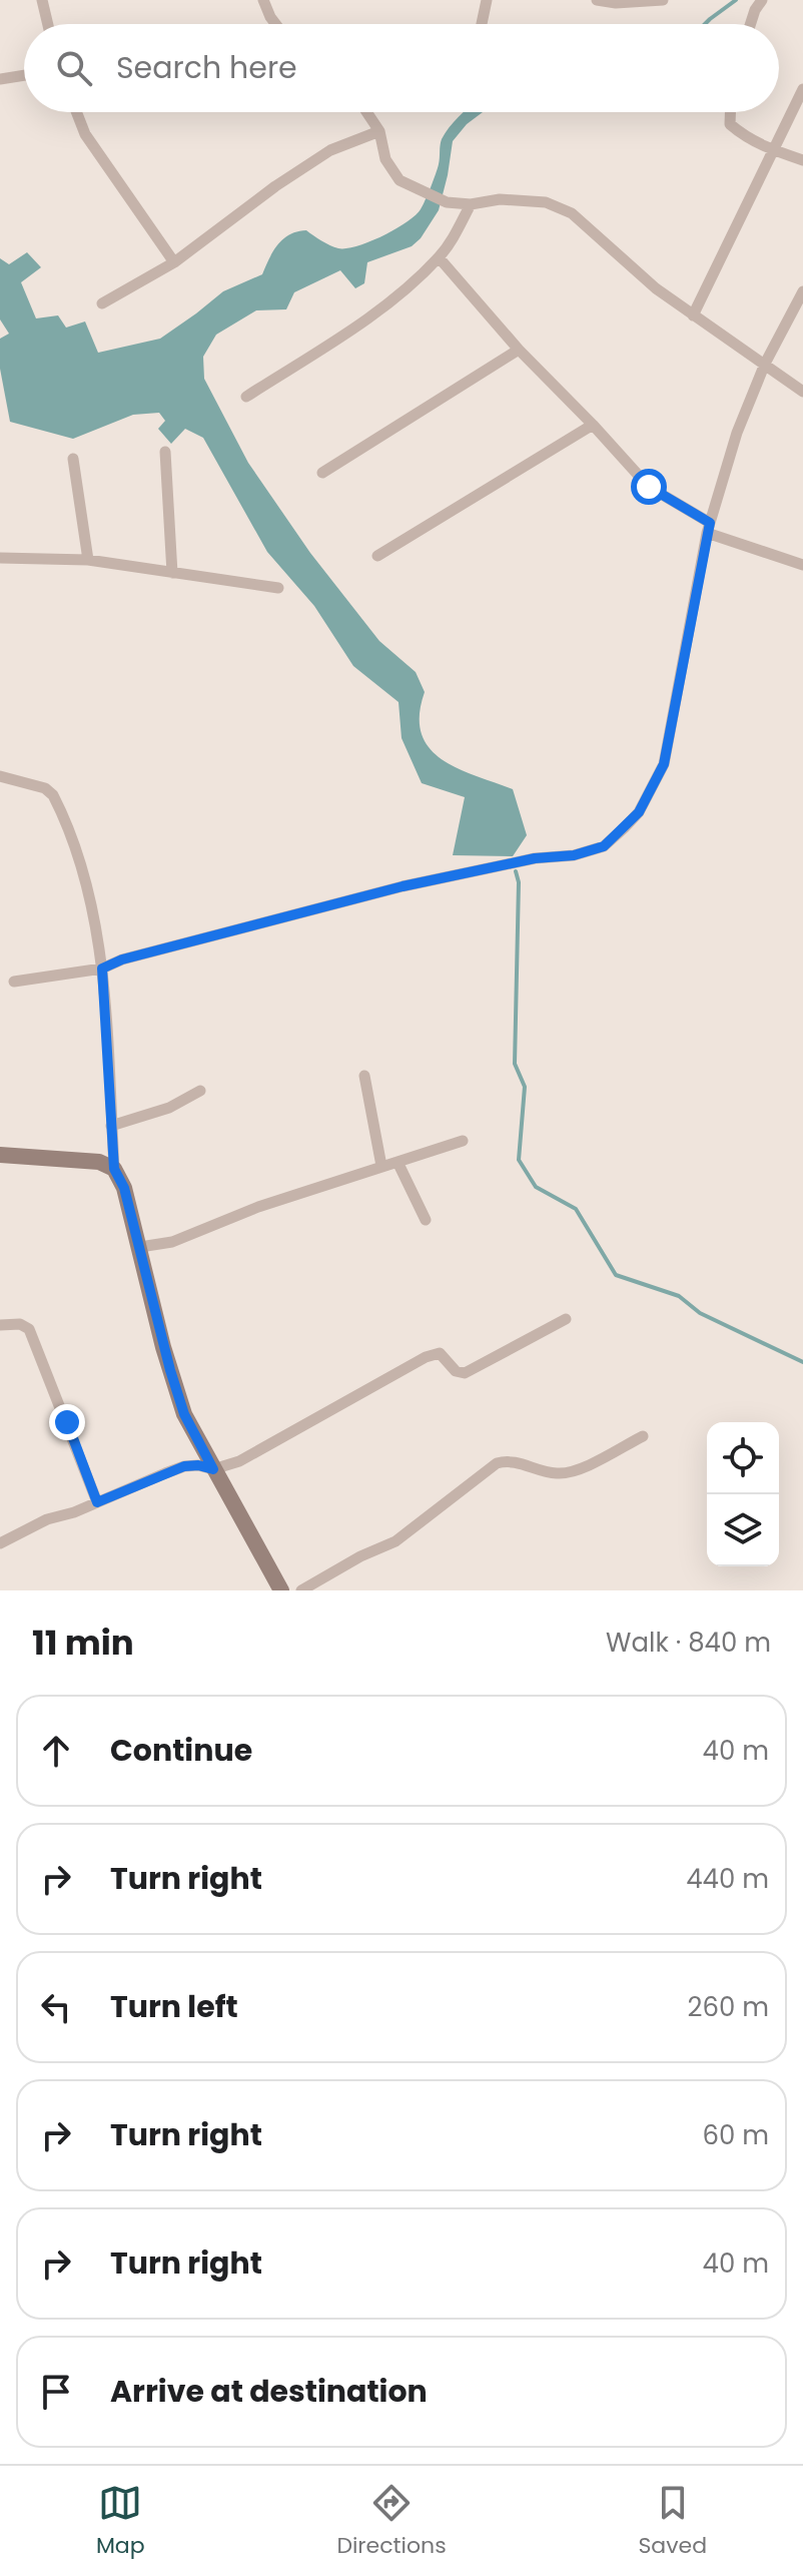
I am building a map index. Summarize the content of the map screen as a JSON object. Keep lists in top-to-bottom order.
{
  "page": {
    "search": "Search here",
    "heading": ["11 min", "Walk · 840 m"],
    "list": [
      ["Continue", "40 m"],
      ["Turn right", "440 m"],
      ["Turn left", "260 m"],
      ["Turn right", "60 m"],
      ["Turn right", "40 m"],
      "Arrive at destination"
    ],
    "nav": ["Map", "Directions", "Saved"]
  }
}
